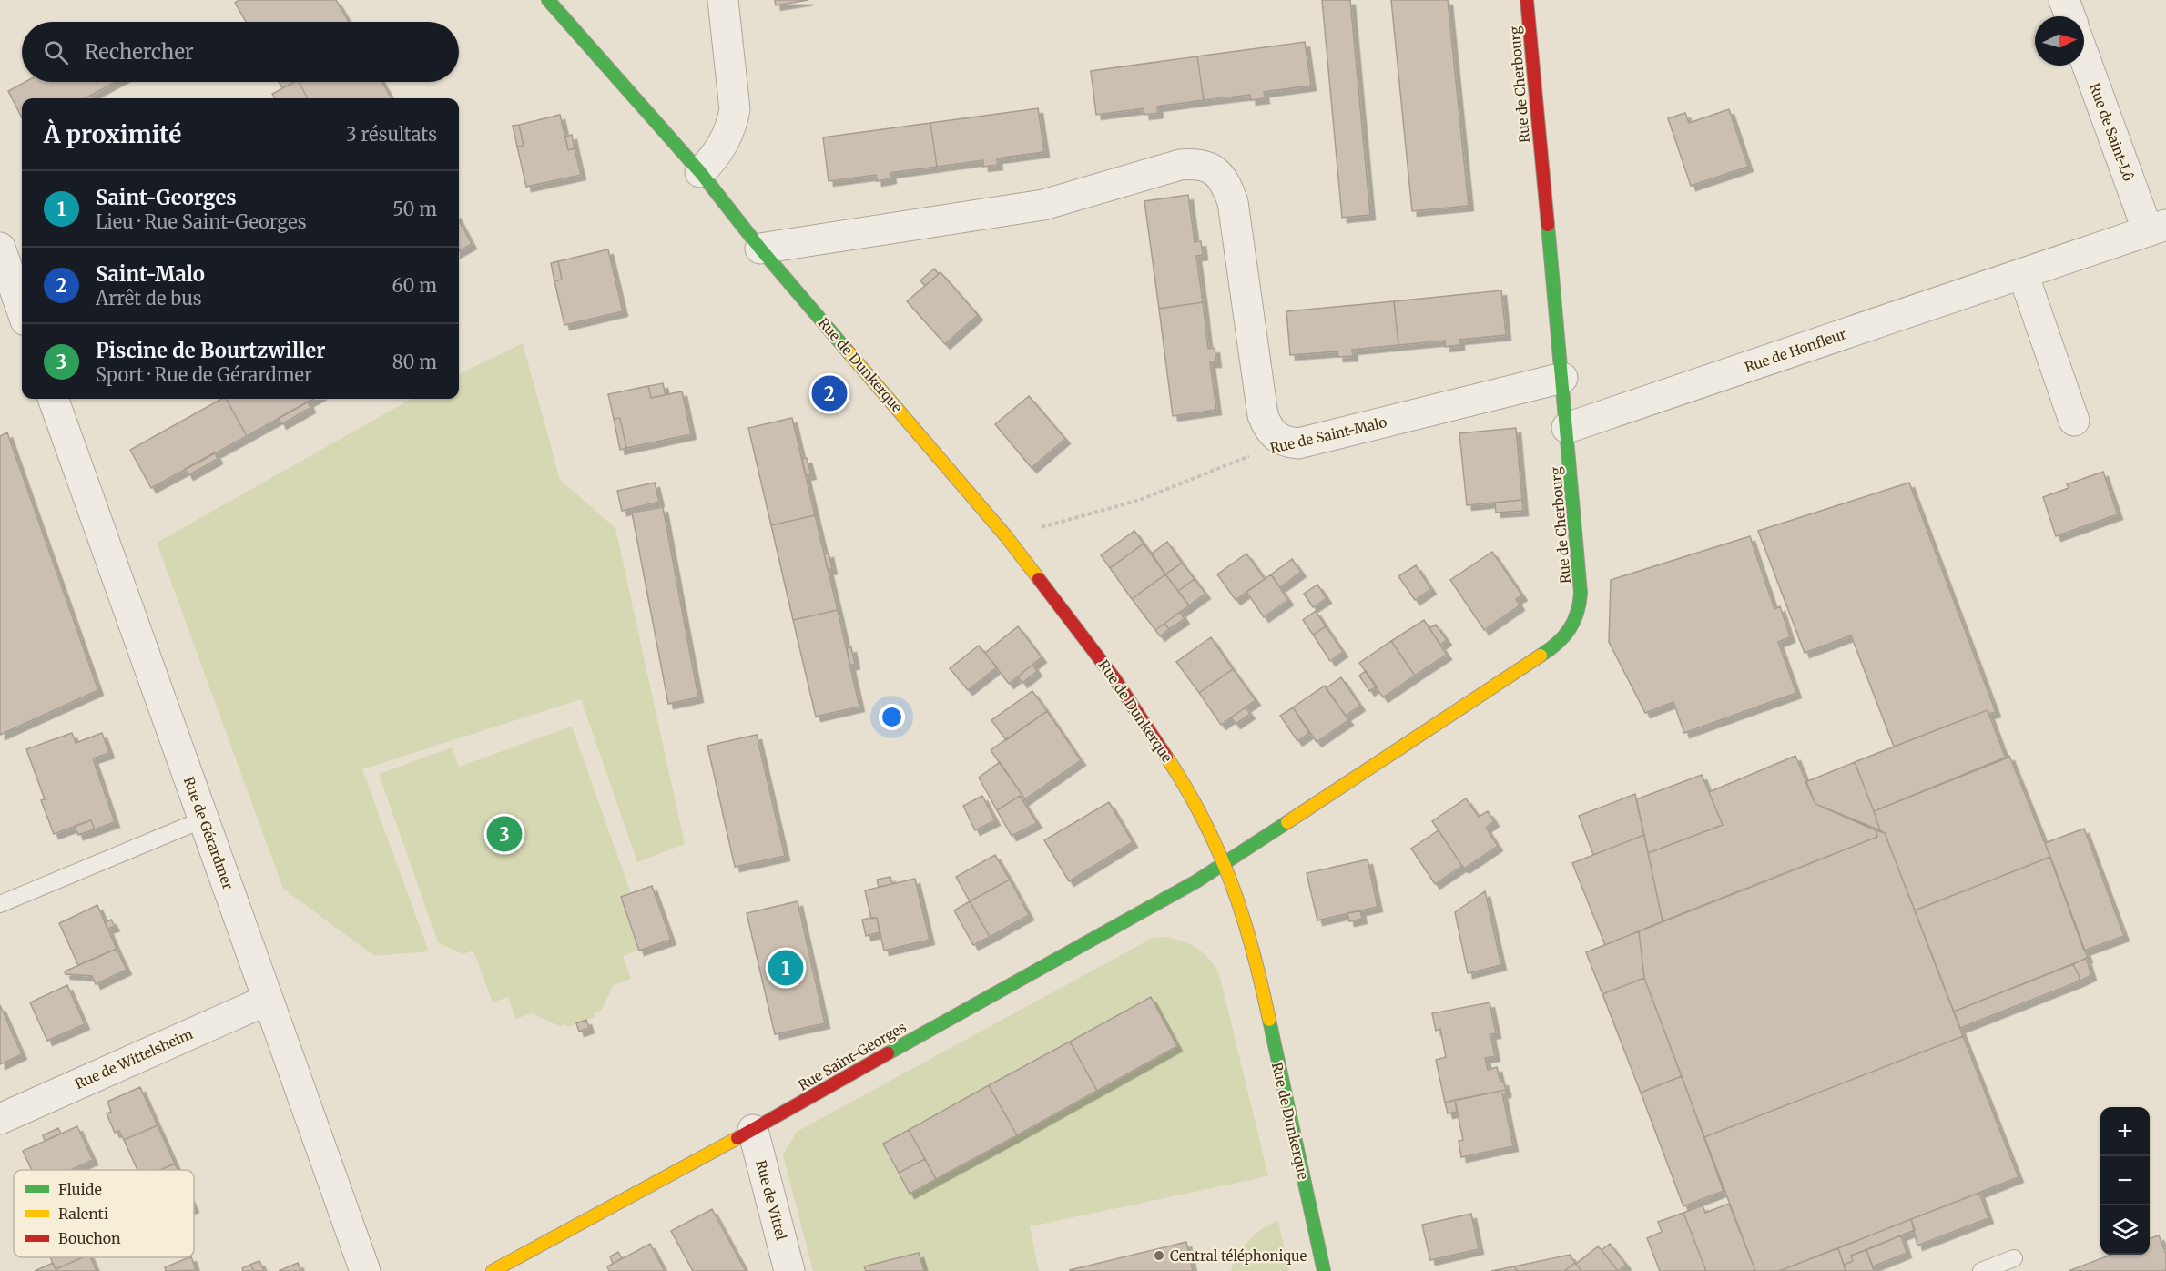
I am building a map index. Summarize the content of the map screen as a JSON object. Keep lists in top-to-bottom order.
{
  "streets": {
    "street": [
      "Rue de Cherbourg",
      "Rue de Saint-Lô",
      "Rue de Honfleur",
      "Rue de Dunkerque",
      "Rue de Saint-Malo",
      "Rue de Gérardmer",
      "Rue Saint-Georges",
      "Rue de Wittelsheim",
      "Rue de Vittel"
    ]
  },
  "crossings": [
    ["Rue de Cherbourg", "Rue de Honfleur"],
    ["Rue de Cherbourg", "Rue de Dunkerque"],
    ["Rue de Cherbourg", "Rue de Saint-Malo"],
    ["Rue de Cherbourg", "Rue Saint-Georges"],
    ["Rue de Saint-Lô", "Rue de Honfleur"],
    ["Rue de Dunkerque", "Rue de Saint-Malo"],
    ["Rue de Dunkerque", "Rue Saint-Georges"],
    ["Rue de Gérardmer", "Rue de Wittelsheim"],
    ["Rue Saint-Georges", "Rue de Vittel"]
  ],
  "places": ["Central téléphonique"],
  "legend": ["Fluide", "Ralenti", "Bouchon"],
  "north": "right",
  "page": {
    "search": "Rechercher",
    "heading": ["À proximité", "3 résultats"],
    "list": [
      {
        "mark": "1",
        "name": "Saint-Georges",
        "note": "Lieu · Rue Saint-Georges",
        "value": "50 m"
      },
      {
        "mark": "2",
        "name": "Saint-Malo",
        "note": "Arrêt de bus",
        "value": "60 m"
      },
      {
        "mark": "3",
        "name": "Piscine de Bourtzwiller",
        "note": "Sport · Rue de Gérardmer",
        "value": "80 m"
      }
    ],
    "pins": ["2", "3", "1"],
    "map_buttons": ["+", "−"]
  }
}
